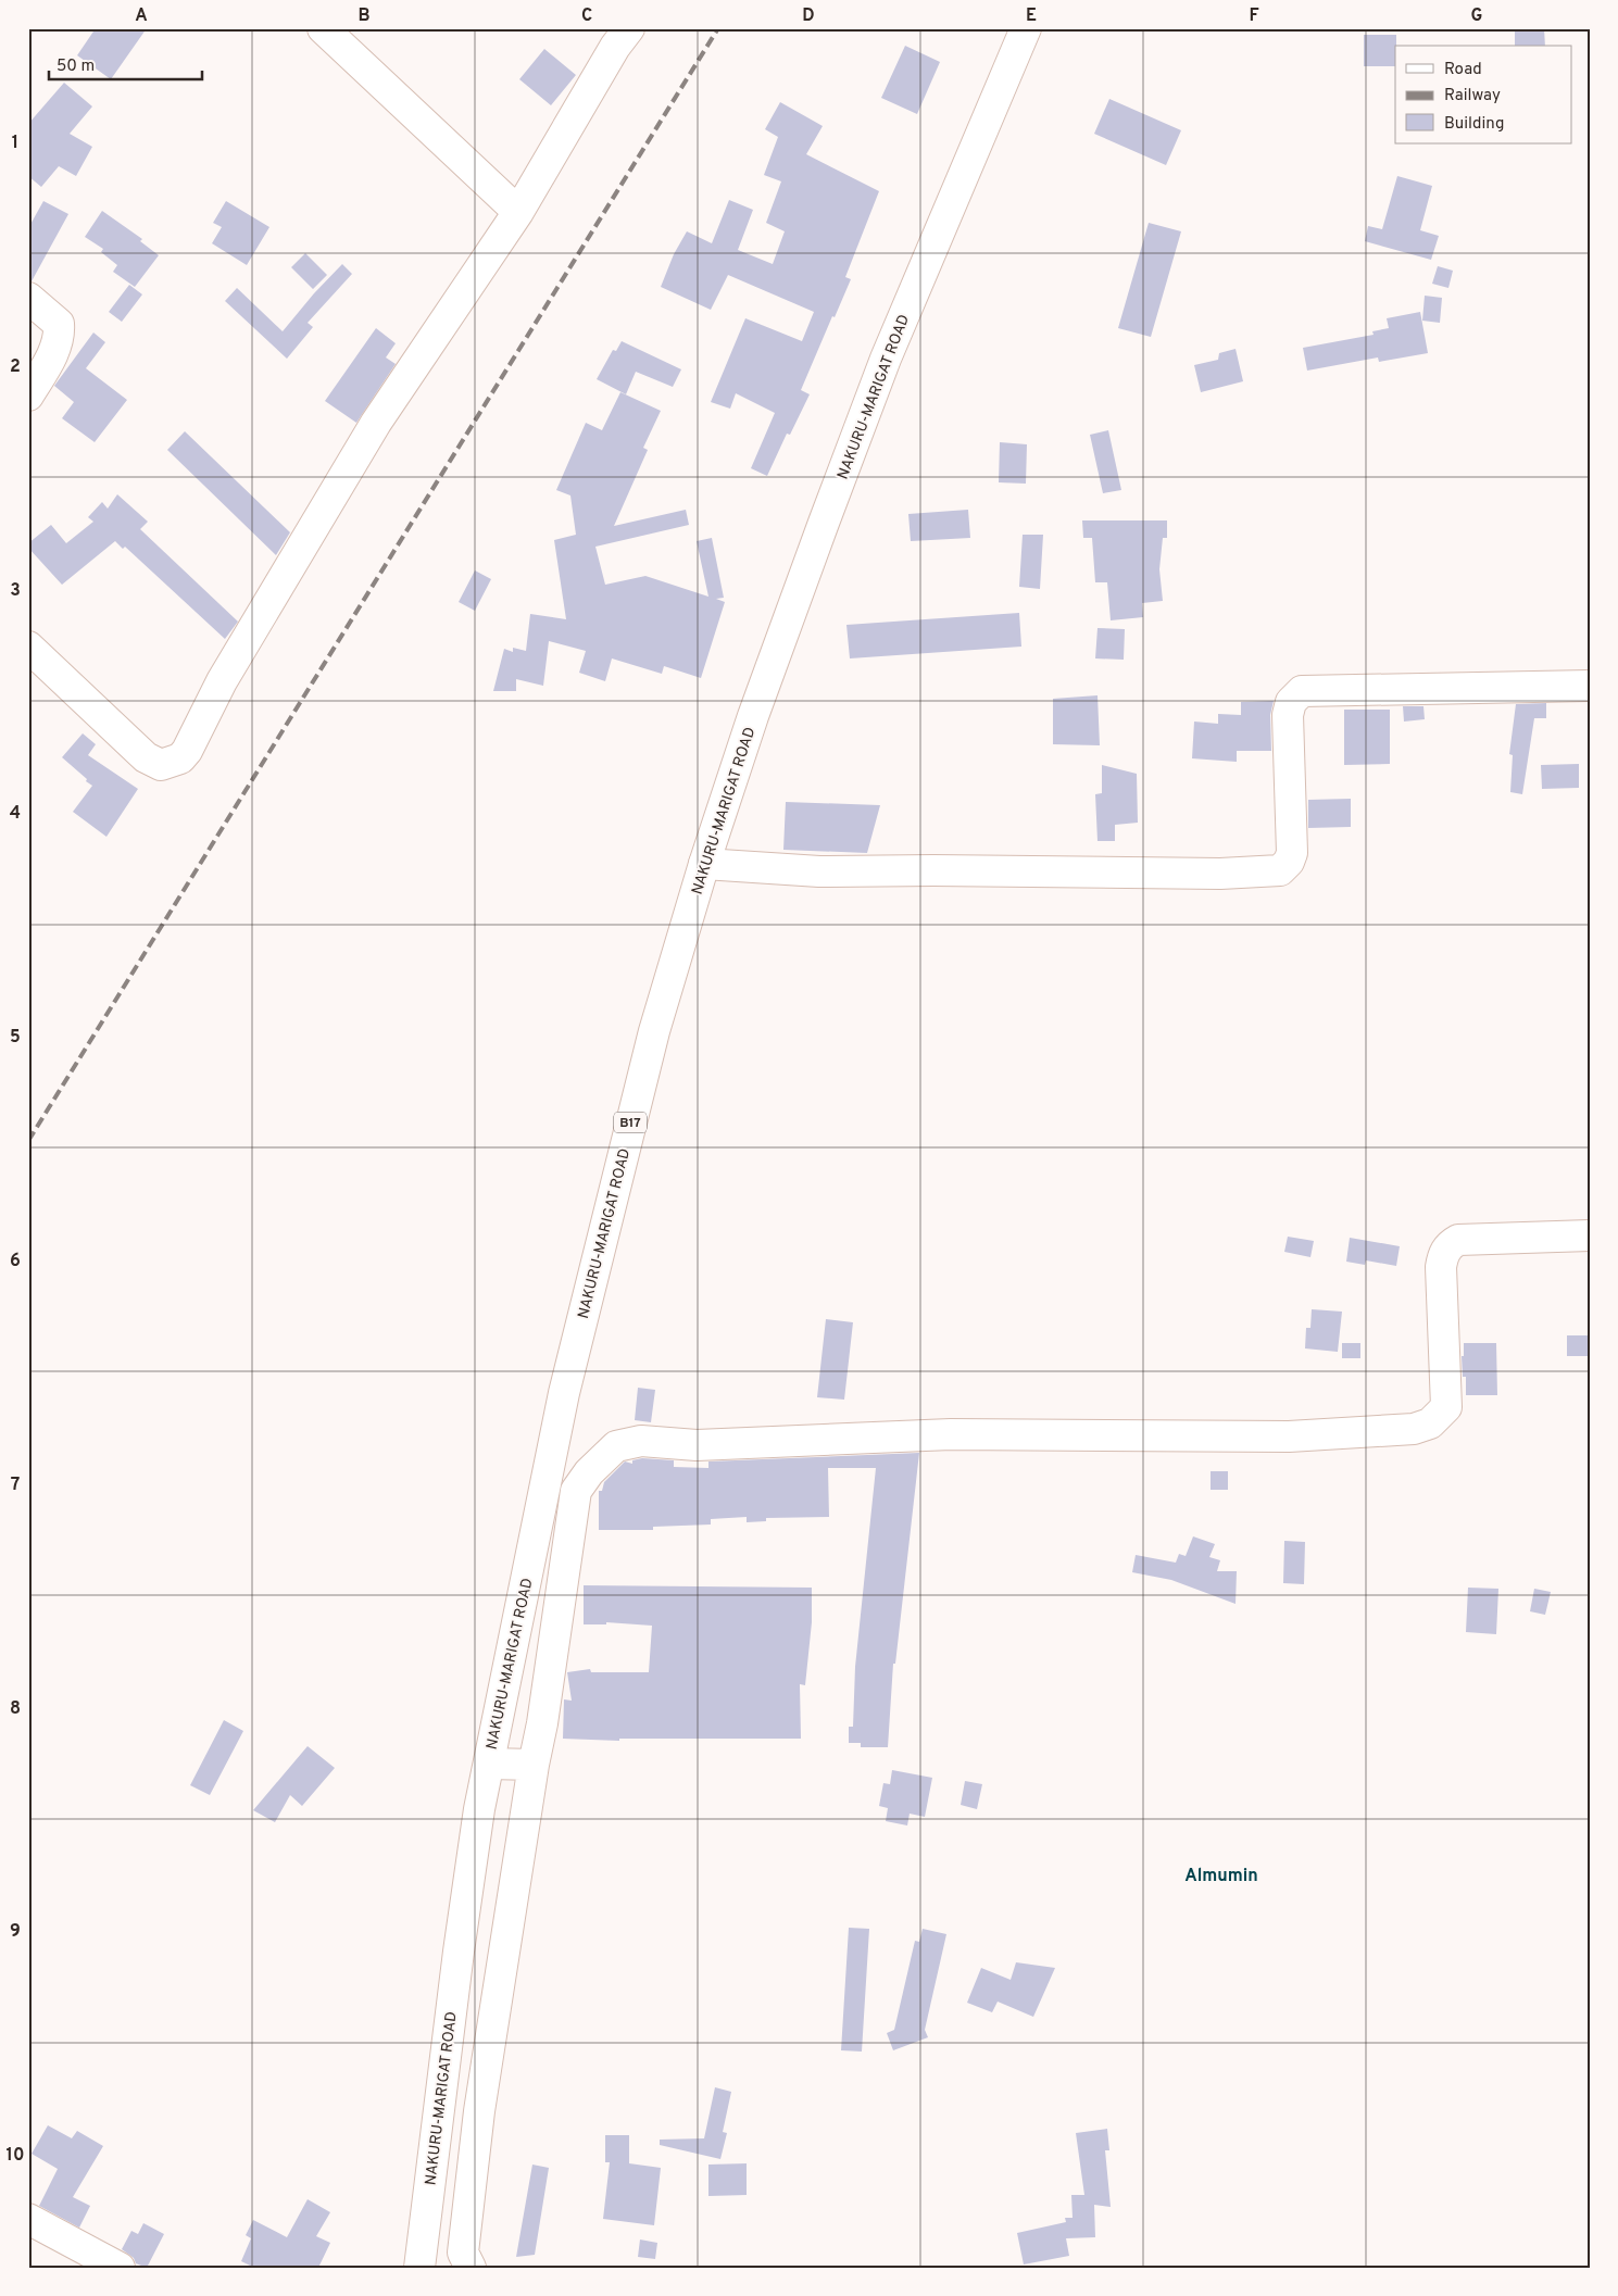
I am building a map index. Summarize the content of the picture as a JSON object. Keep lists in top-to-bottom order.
{
  "streets": {
    "street": ["NAKURU-MARIGAT ROAD", "B17"]
  },
  "districts": ["Almumin"],
  "legend": ["Road", "Railway", "Building"],
  "scale_bar": "50 m",
  "grid": {
    "columns": [
      "A",
      "B",
      "C",
      "D",
      "E",
      "F",
      "G"
    ],
    "rows": [
      "1",
      "2",
      "3",
      "4",
      "5",
      "6",
      "7",
      "8",
      "9",
      "10"
    ]
  }
}
